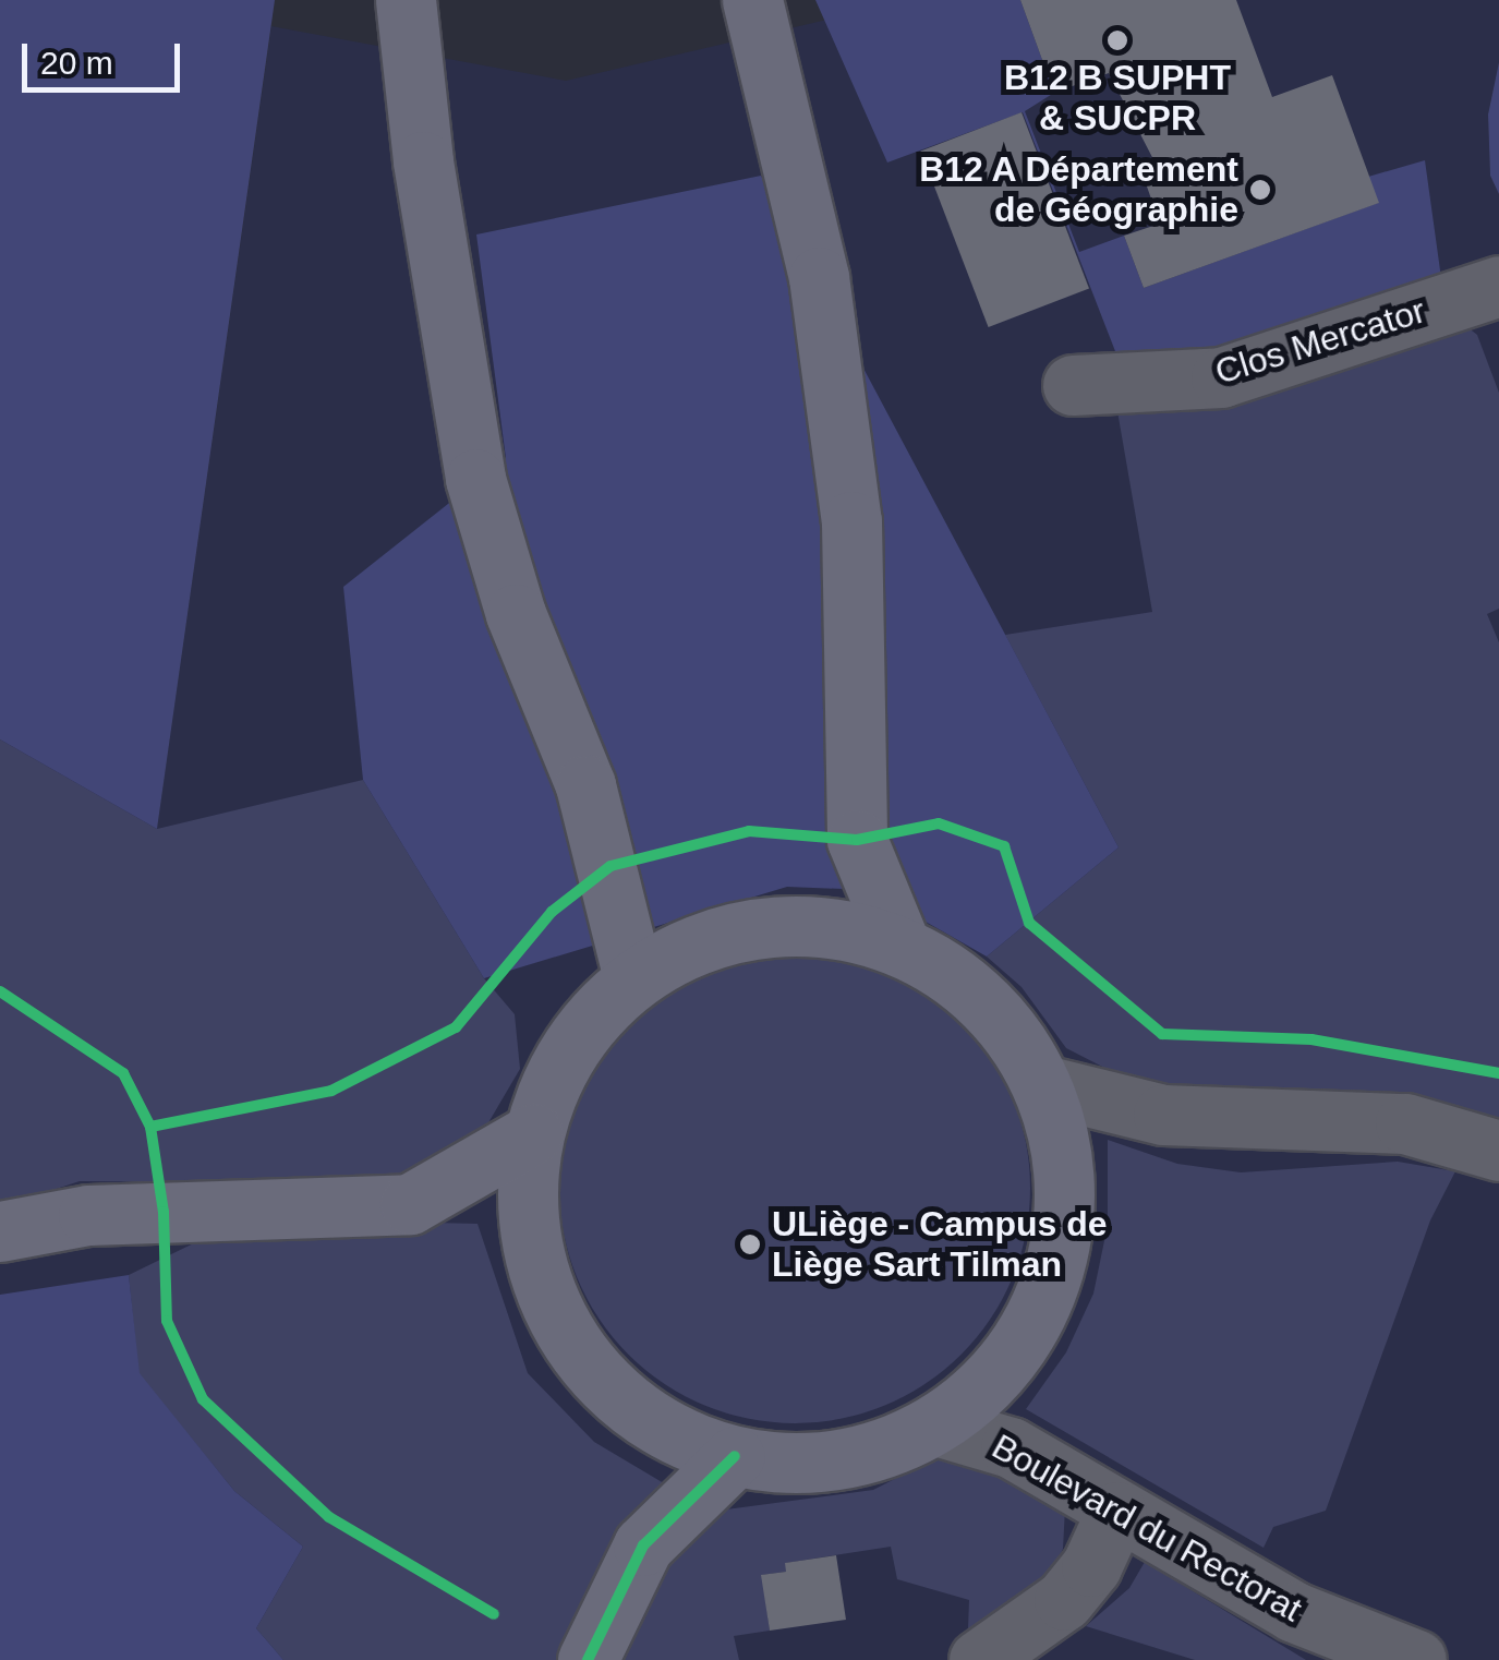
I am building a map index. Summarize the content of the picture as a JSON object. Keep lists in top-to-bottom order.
{
  "streets": {
    "street": ["Clos Mercator", "Boulevard du Rectorat"]
  },
  "places": ["B12 B SUPHT & SUCPR", "B12 A Département de Géographie", "ULiège - Campus de Liège Sart Tilman"],
  "scale_bar": "20 m"
}
